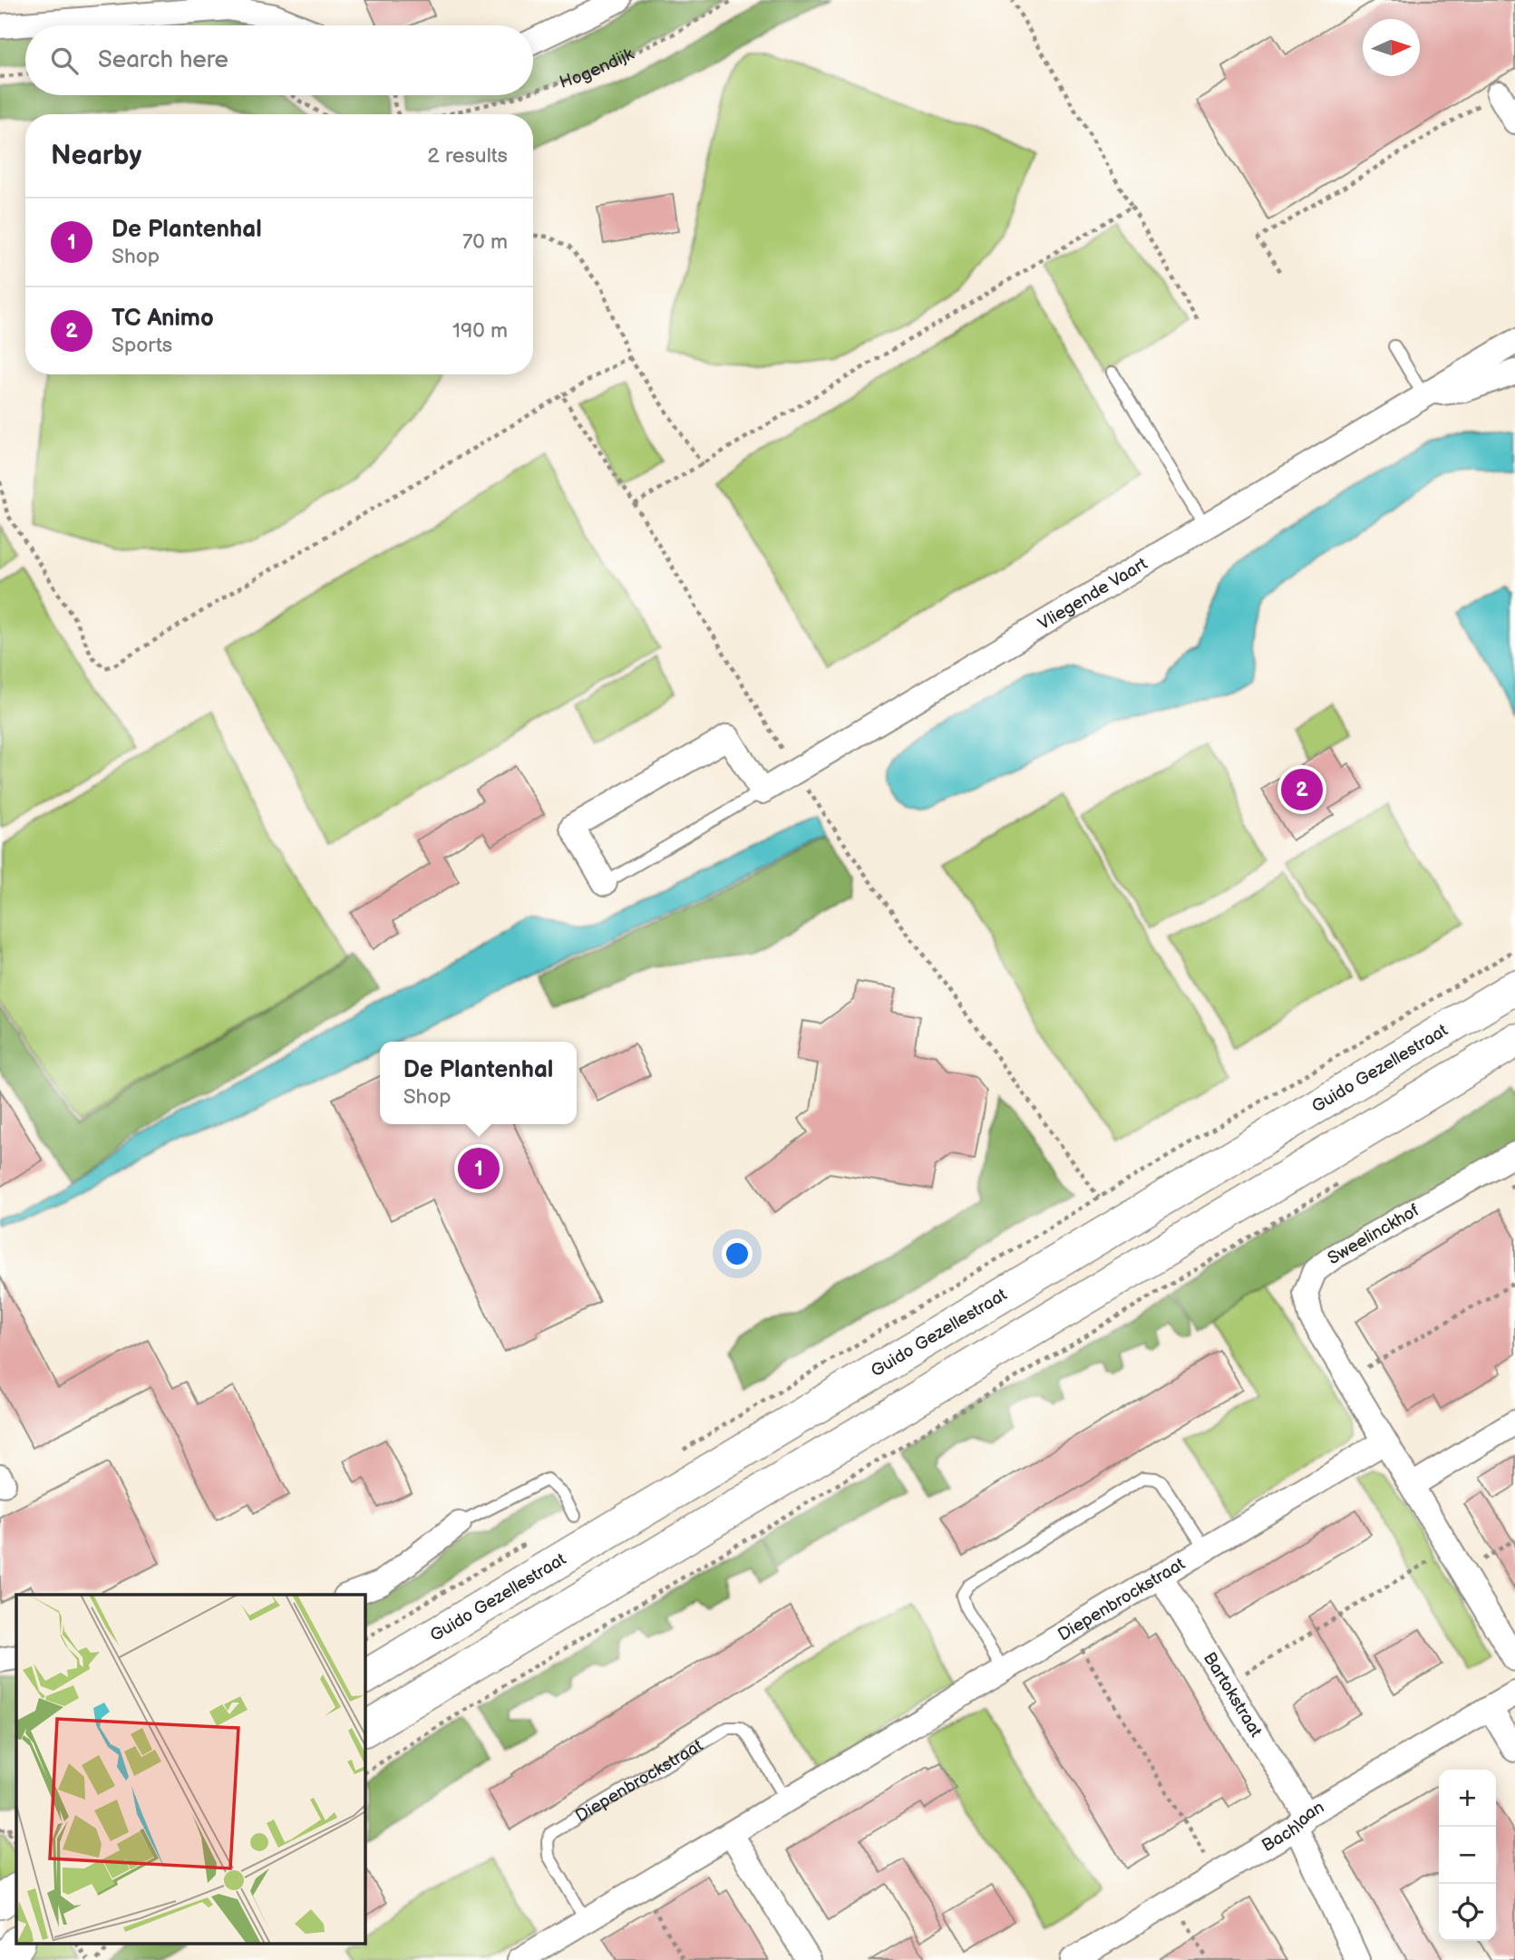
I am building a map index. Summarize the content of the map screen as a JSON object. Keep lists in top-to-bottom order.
{
  "streets": {
    "main road": ["Guido Gezellestraat"],
    "street": [
      "Vliegende Vaart",
      "Sweelinckhof",
      "Diepenbrockstraat",
      "Bartokstraat",
      "Bachlaan"
    ],
    "path": ["Hogendijk"]
  },
  "crossings": [
    ["Sweelinckhof", "Diepenbrockstraat"],
    ["Diepenbrockstraat", "Bartokstraat"],
    ["Bartokstraat", "Bachlaan"]
  ],
  "north": "right",
  "page": {
    "search": "Search here",
    "heading": ["Nearby", "2 results"],
    "list": [
      {
        "mark": "1",
        "name": "De Plantenhal",
        "note": "Shop",
        "value": "70 m"
      },
      {
        "mark": "2",
        "name": "TC Animo",
        "note": "Sports",
        "value": "190 m"
      }
    ],
    "pins": ["2", "1"],
    "popup": ["De Plantenhal", "Shop"],
    "map_buttons": ["+", "−"]
  }
}
